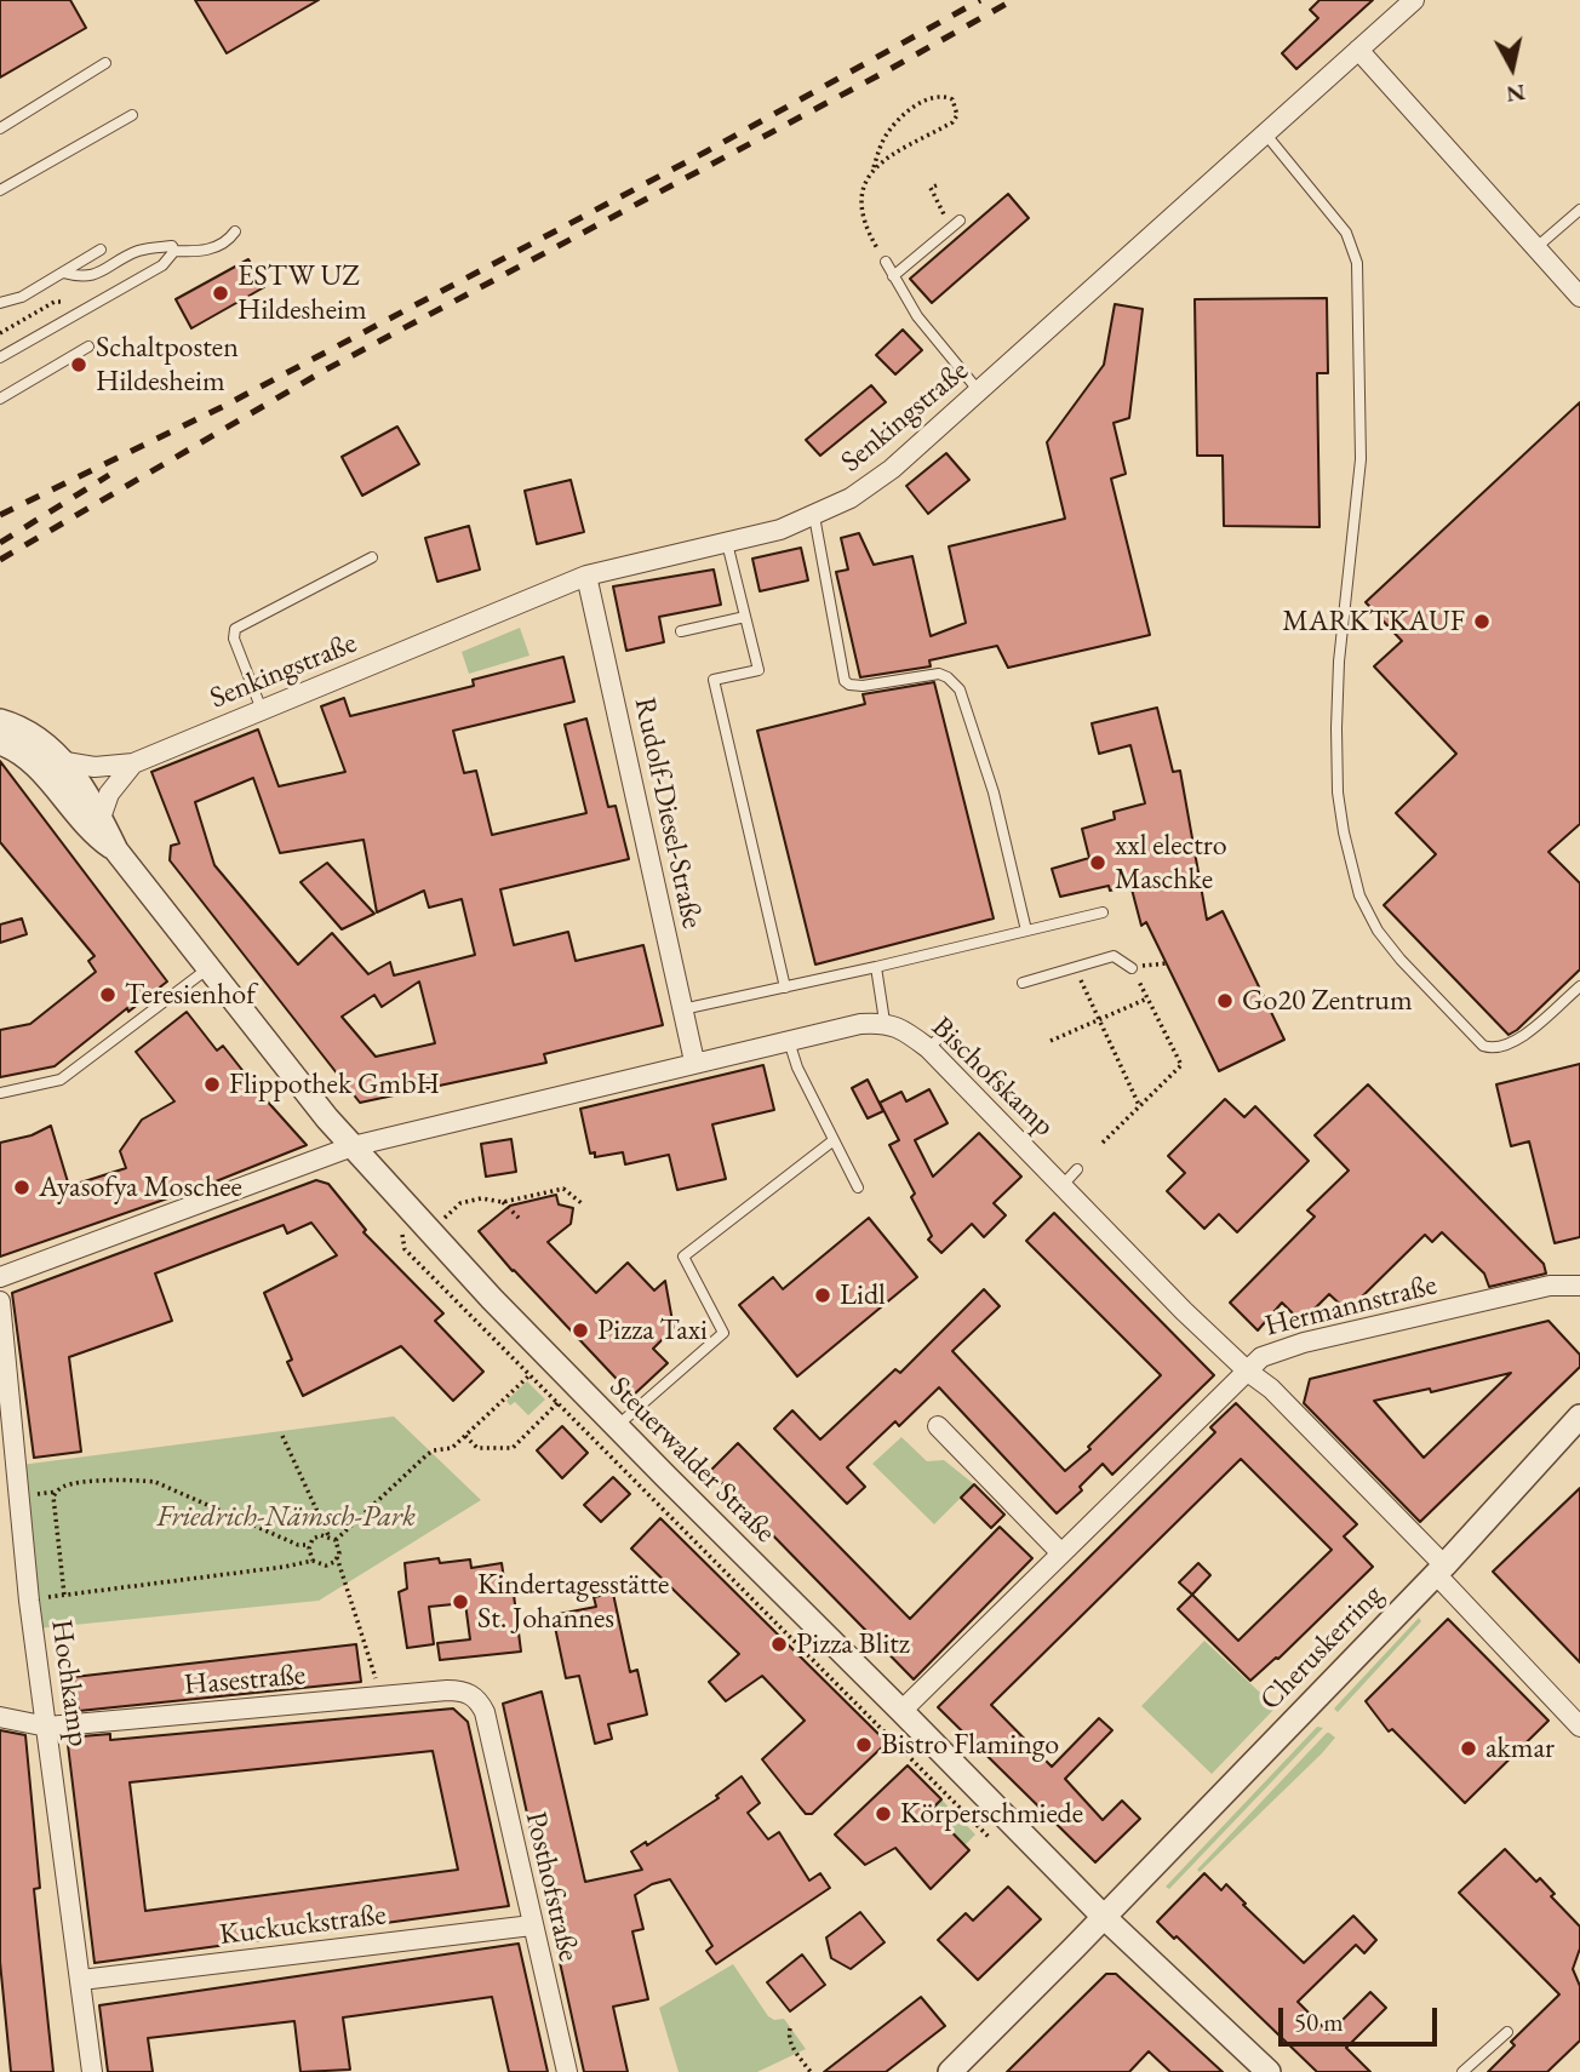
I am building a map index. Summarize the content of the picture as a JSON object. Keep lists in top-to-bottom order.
{
  "streets": {
    "street": [
      "Senkingstraße",
      "Rudolf-Diesel-Straße",
      "Bischofskamp",
      "Hermannstraße",
      "Steuerwalder Straße",
      "Cheruskerring",
      "Hasestraße",
      "Hochkamp",
      "Posthofstraße",
      "Kuckuckstraße"
    ]
  },
  "crossings": [
    ["Senkingstraße", "Rudolf-Diesel-Straße"],
    ["Senkingstraße", "Steuerwalder Straße"],
    ["Rudolf-Diesel-Straße", "Bischofskamp"],
    ["Bischofskamp", "Hermannstraße"],
    ["Bischofskamp", "Steuerwalder Straße"],
    ["Bischofskamp", "Cheruskerring"],
    ["Hermannstraße", "Steuerwalder Straße"],
    ["Steuerwalder Straße", "Cheruskerring"],
    ["Hasestraße", "Hochkamp"],
    ["Hasestraße", "Posthofstraße"],
    ["Hochkamp", "Kuckuckstraße"],
    ["Posthofstraße", "Kuckuckstraße"]
  ],
  "parks": ["Friedrich-Nämsch-Park"],
  "places": [
    "ESTW UZ Hildesheim",
    "Schaltposten Hildesheim",
    "MARKTKAUF",
    "xxl electro Maschke",
    "Teresienhof",
    "Go20 Zentrum",
    "Flippothek GmbH",
    "Ayasofya Moschee",
    "Lidl",
    "Pizza Taxi",
    "Kindertagesstätte St. Johannes",
    "Pizza Blitz",
    "Bistro Flamingo",
    "akmar",
    "Körperschmiede"
  ],
  "scale_bar": "50 m",
  "north": "bottom"
}
